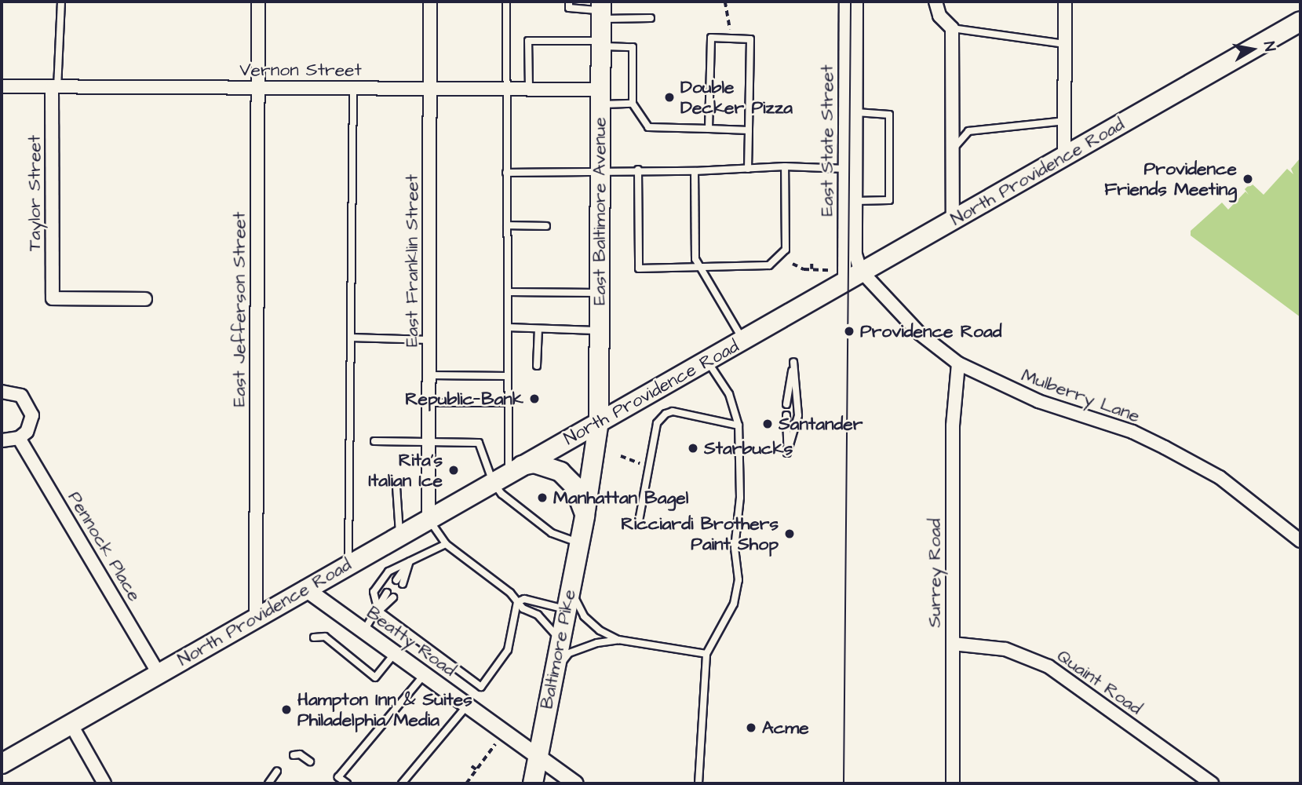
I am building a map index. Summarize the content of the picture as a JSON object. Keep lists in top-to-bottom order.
{
  "streets": {
    "main road": ["North Providence Road", "East Baltimore Avenue", "Baltimore Pike"],
    "street": [
      "Vernon Street",
      "East State Street",
      "Taylor Street",
      "East Franklin Street",
      "East Jefferson Street",
      "Mulberry Lane",
      "Pennock Place",
      "Surrey Road",
      "Beatty Road",
      "Quaint Road"
    ]
  },
  "crossings": [
    ["Vernon Street", "Taylor Street"],
    ["Vernon Street", "East Baltimore Avenue"],
    ["Vernon Street", "East Franklin Street"],
    ["Vernon Street", "East Jefferson Street"],
    ["East State Street", "North Providence Road"],
    ["East State Street", "Mulberry Lane"],
    ["North Providence Road", "East Baltimore Avenue"],
    ["North Providence Road", "East Franklin Street"],
    ["North Providence Road", "East Jefferson Street"],
    ["North Providence Road", "Mulberry Lane"],
    ["North Providence Road", "Pennock Place"],
    ["North Providence Road", "Beatty Road"],
    ["East Baltimore Avenue", "Baltimore Pike"],
    ["Mulberry Lane", "Surrey Road"],
    ["Surrey Road", "Quaint Road"],
    ["Beatty Road", "Baltimore Pike"]
  ],
  "places": [
    "Double Decker Pizza",
    "Providence Friends Meeting",
    "Providence Road",
    "Republic Bank",
    "Santander",
    "Starbucks",
    "Rita's Italian Ice",
    "Manhattan Bagel",
    "Ricciardi Brothers Paint Shop",
    "Hampton Inn & Suites Philadelphia/Media",
    "Acme"
  ],
  "north": "right"
}
